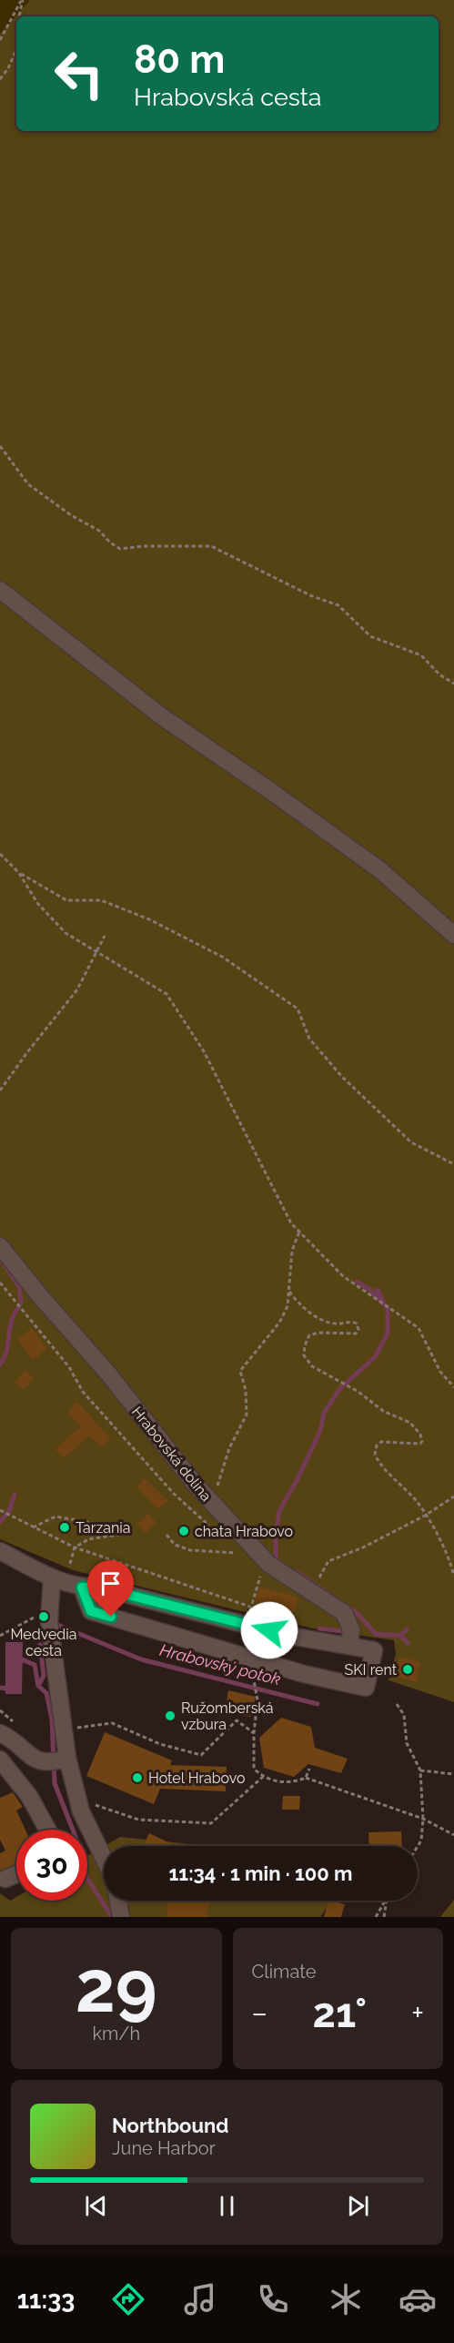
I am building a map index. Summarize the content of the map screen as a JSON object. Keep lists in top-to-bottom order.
{
  "streets": {
    "street": ["Hrabovská dolina"]
  },
  "water": ["Hrabovský potok"],
  "places": [
    "Tarzania",
    "chata Hrabovo",
    "Medvedia cesta",
    "SKI rent",
    "Ružomberská vzbura",
    "Hotel Hrabovo"
  ],
  "page": {
    "turn": ["80 m", "Hrabovská cesta"],
    "limit": "30",
    "trip": "11:34 · 1 min · 100 m",
    "tile": [
      ["29", "km/h"],
      "Climate"
    ],
    "heat": ["−", "21°", "+"],
    "song": ["Northbound", "June Harbor"],
    "tabs": "11:33"
  }
}
